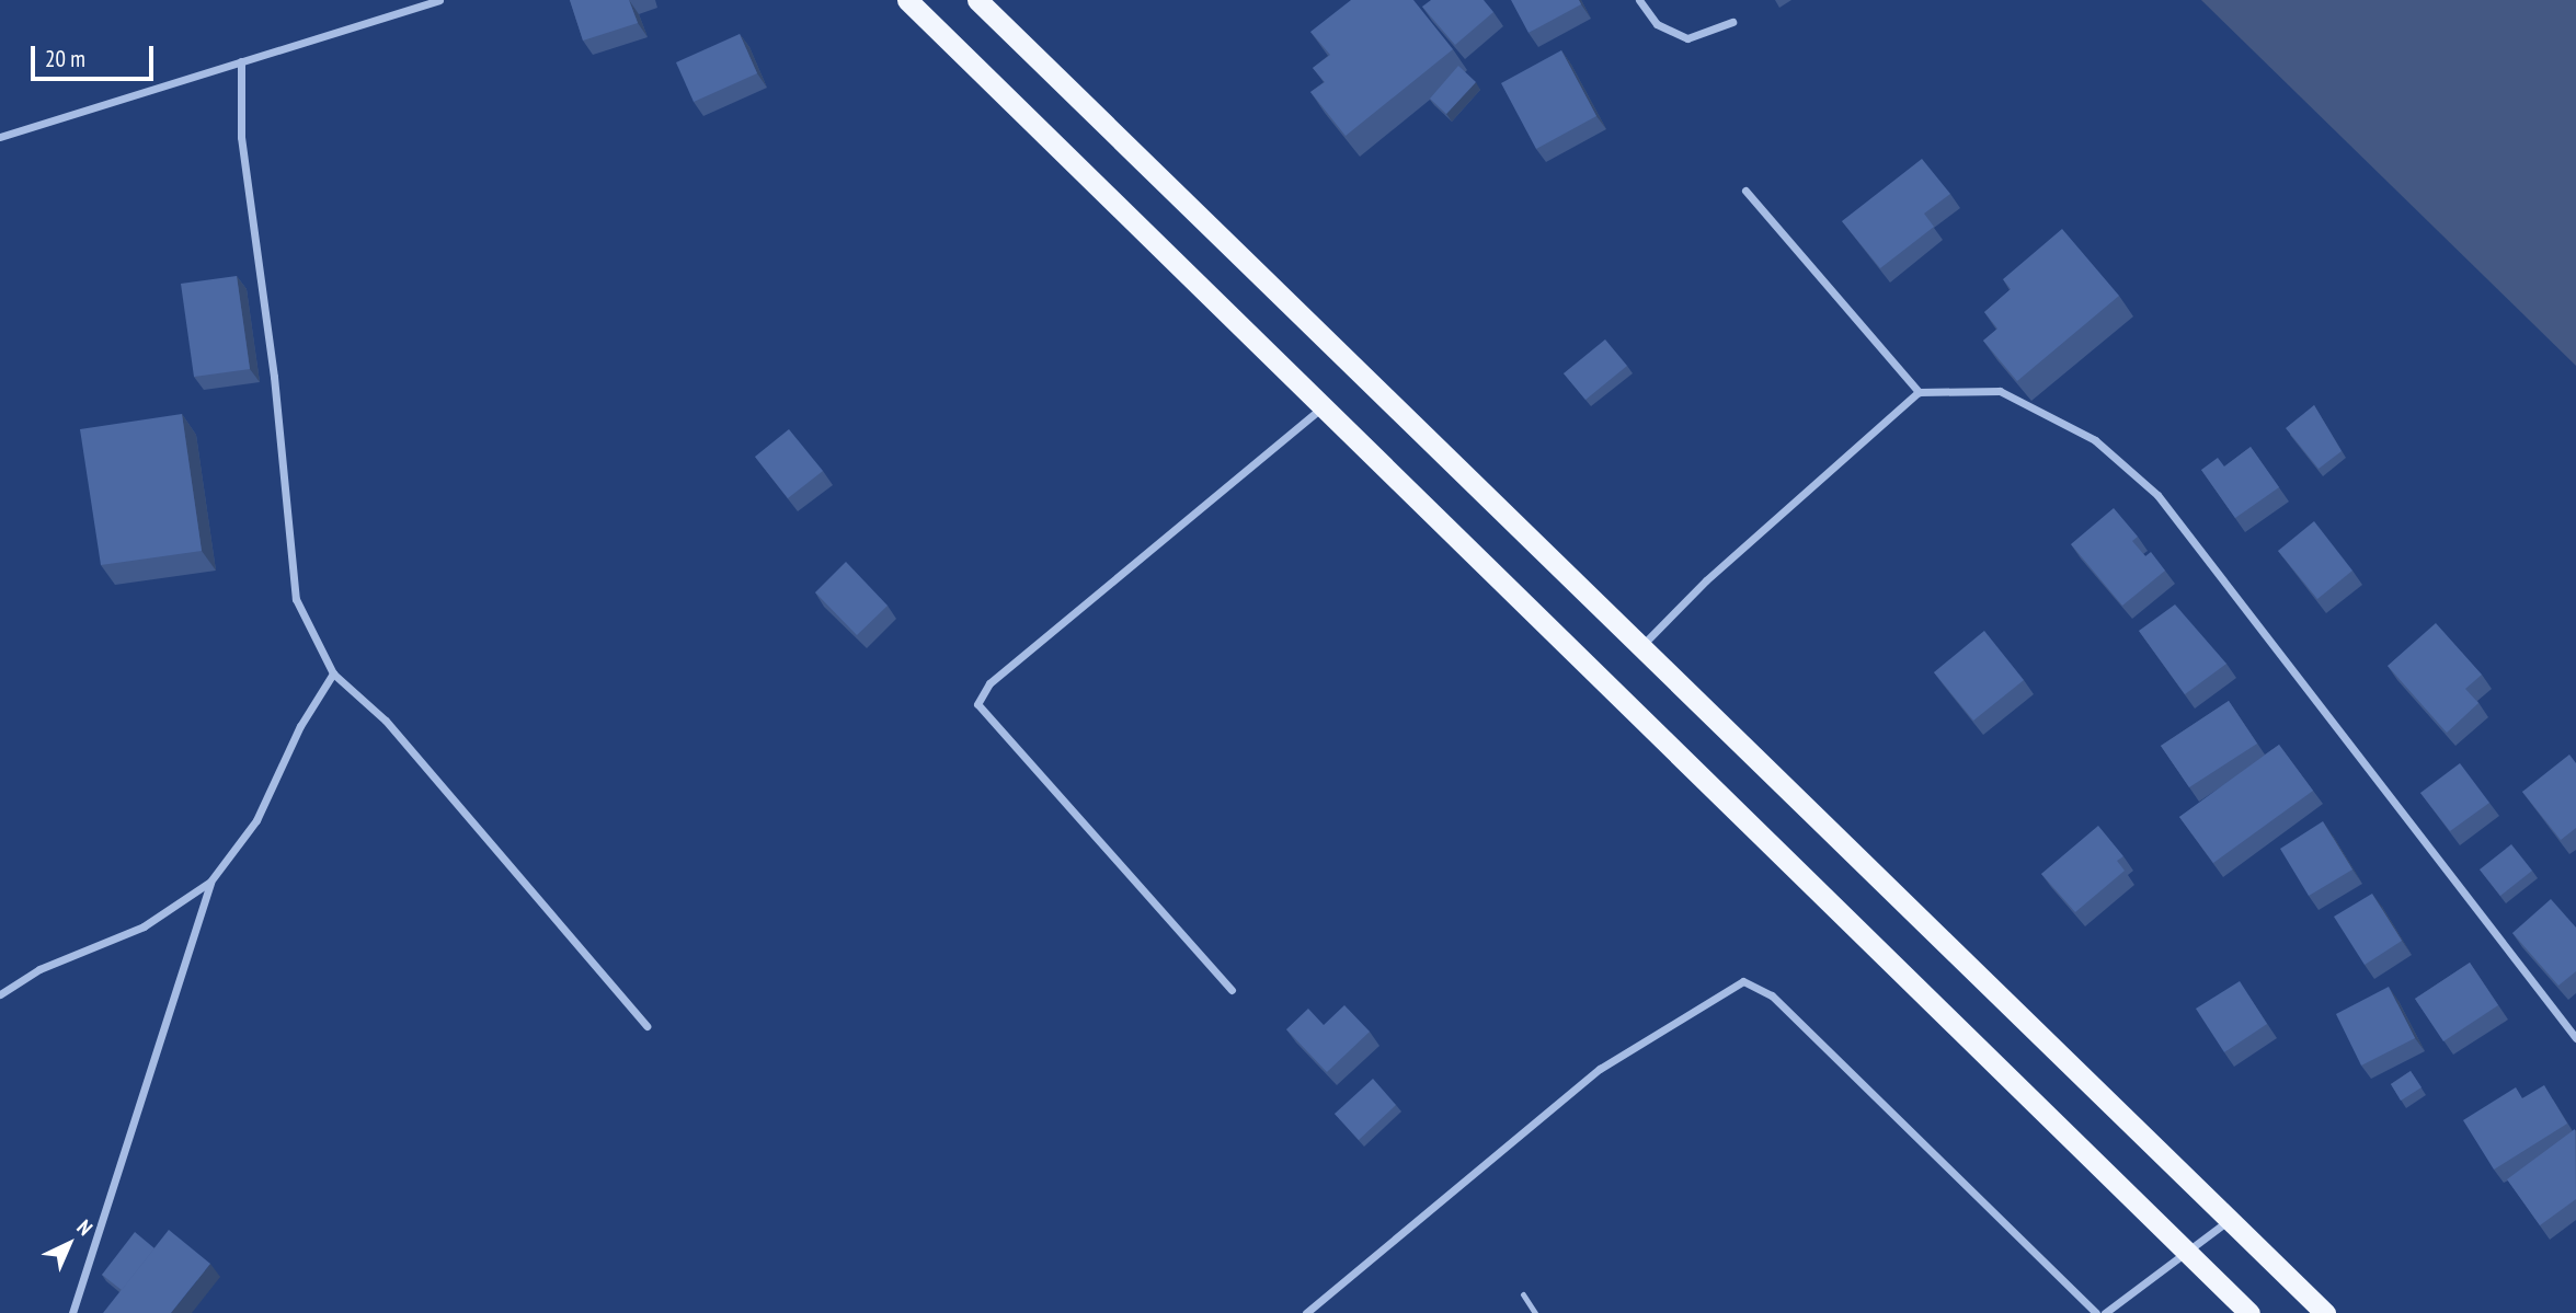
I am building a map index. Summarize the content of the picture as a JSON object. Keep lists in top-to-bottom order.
{
  "scale_bar": "20 m",
  "north": "top right"
}
